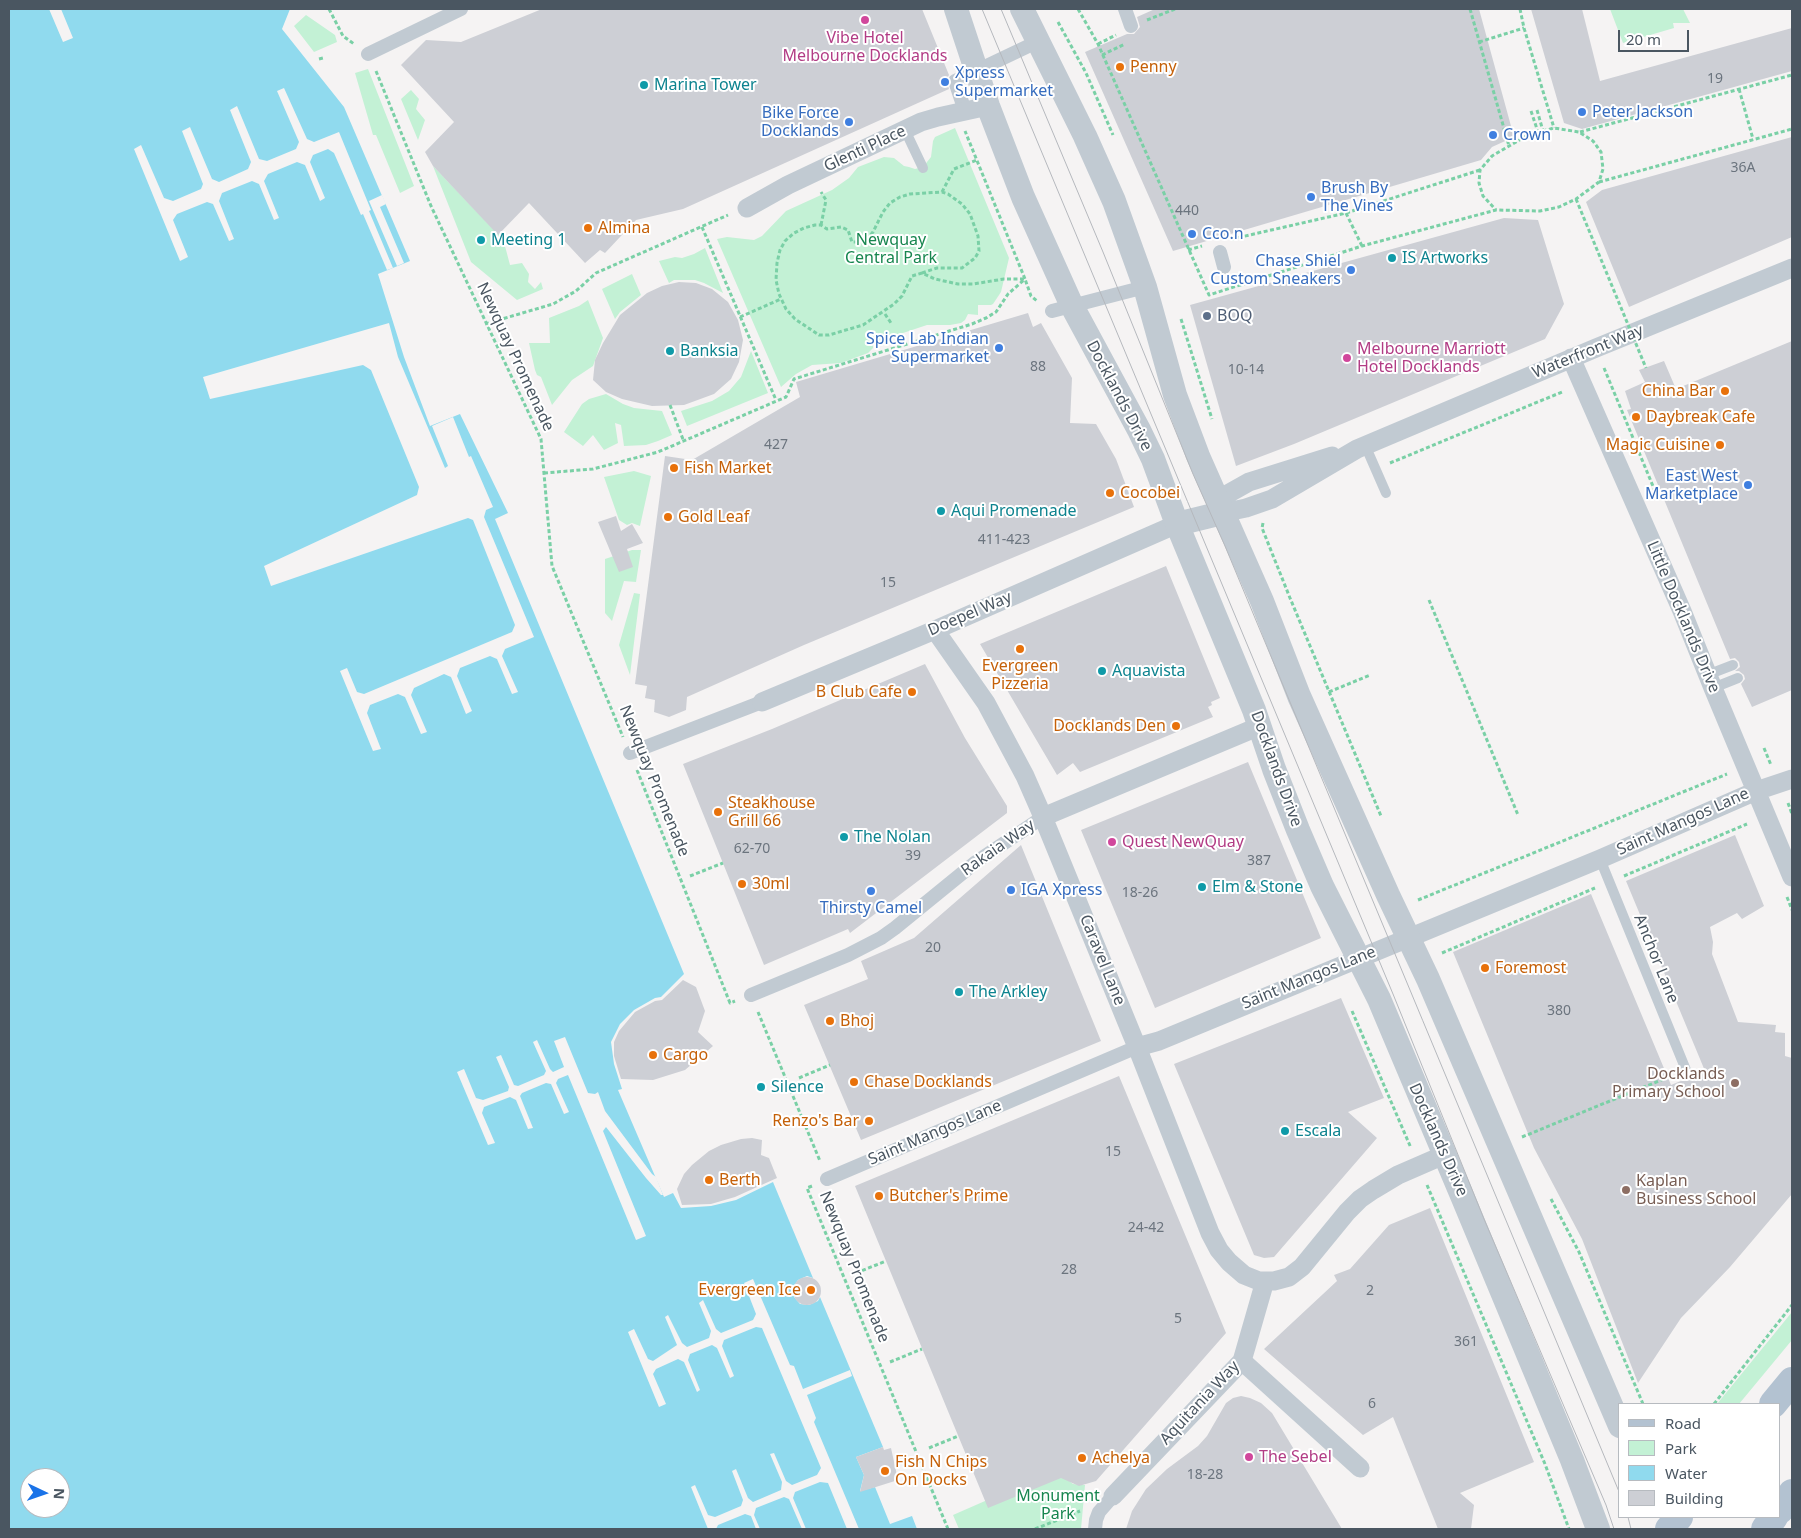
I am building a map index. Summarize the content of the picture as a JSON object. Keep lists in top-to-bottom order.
{
  "streets": {
    "street": [
      "Glenti Place",
      "Waterfront Way",
      "Docklands Drive",
      "Doepel Way",
      "Little Docklands Drive",
      "Saint Mangos Lane",
      "Rakaia Way",
      "Caravel Lane",
      "Aquitania Way"
    ],
    "lane": ["Anchor Lane"],
    "path": ["Newquay Promenade"]
  },
  "crossings": [
    ["Glenti Place", "Docklands Drive"],
    ["Waterfront Way", "Docklands Drive"],
    ["Waterfront Way", "Doepel Way"],
    ["Waterfront Way", "Little Docklands Drive"],
    ["Newquay Promenade", "Saint Mangos Lane"],
    ["Newquay Promenade", "Rakaia Way"],
    ["Docklands Drive", "Doepel Way"],
    ["Docklands Drive", "Saint Mangos Lane"],
    ["Docklands Drive", "Rakaia Way"],
    ["Doepel Way", "Caravel Lane"],
    ["Little Docklands Drive", "Saint Mangos Lane"],
    ["Saint Mangos Lane", "Anchor Lane"],
    ["Saint Mangos Lane", "Caravel Lane"],
    ["Rakaia Way", "Caravel Lane"],
    ["Caravel Lane", "Aquitania Way"]
  ],
  "parks": ["Newquay Central Park", "Monument Park"],
  "places": [
    "Vibe Hotel Melbourne Docklands",
    "Penny",
    "Xpress Supermarket",
    "Marina Tower",
    "Peter Jackson",
    "Bike Force Docklands",
    "Crown",
    "Brush By The Vines",
    "Almina",
    "Cco.n",
    "Meeting 1",
    "IS Artworks",
    "Chase Shiel Custom Sneakers",
    "BOQ",
    "Spice Lab Indian Supermarket",
    "Banksia",
    "Melbourne Marriott Hotel Docklands",
    "China Bar",
    "Daybreak Cafe",
    "Magic Cuisine",
    "Fish Market",
    "East West Marketplace",
    "Cocobei",
    "Aqui Promenade",
    "Gold Leaf",
    "Evergreen Pizzeria",
    "Aquavista",
    "B Club Cafe",
    "Docklands Den",
    "Steakhouse Grill 66",
    "The Nolan",
    "Quest NewQuay",
    "30ml",
    "Elm & Stone",
    "IGA Xpress",
    "Thirsty Camel",
    "Foremost",
    "The Arkley",
    "Bhoj",
    "Cargo",
    "Chase Docklands",
    "Docklands Primary School",
    "Silence",
    "Renzo's Bar",
    "Escala",
    "Berth",
    "Kaplan Business School",
    "Butcher's Prime",
    "Evergreen Ice",
    "The Sebel",
    "Achelya",
    "Fish N Chips On Docks"
  ],
  "house_numbers": [
    "19",
    "36A",
    "440",
    "88",
    "10-14",
    "427",
    "411-423",
    "15",
    "62-70",
    "39",
    "387",
    "18-26",
    "20",
    "380",
    "15",
    "24-42",
    "28",
    "2",
    "5",
    "361",
    "6",
    "18-28"
  ],
  "legend": [
    "Road",
    "Park",
    "Water",
    "Building"
  ],
  "scale_bar": "20 m",
  "north": "right"
}
